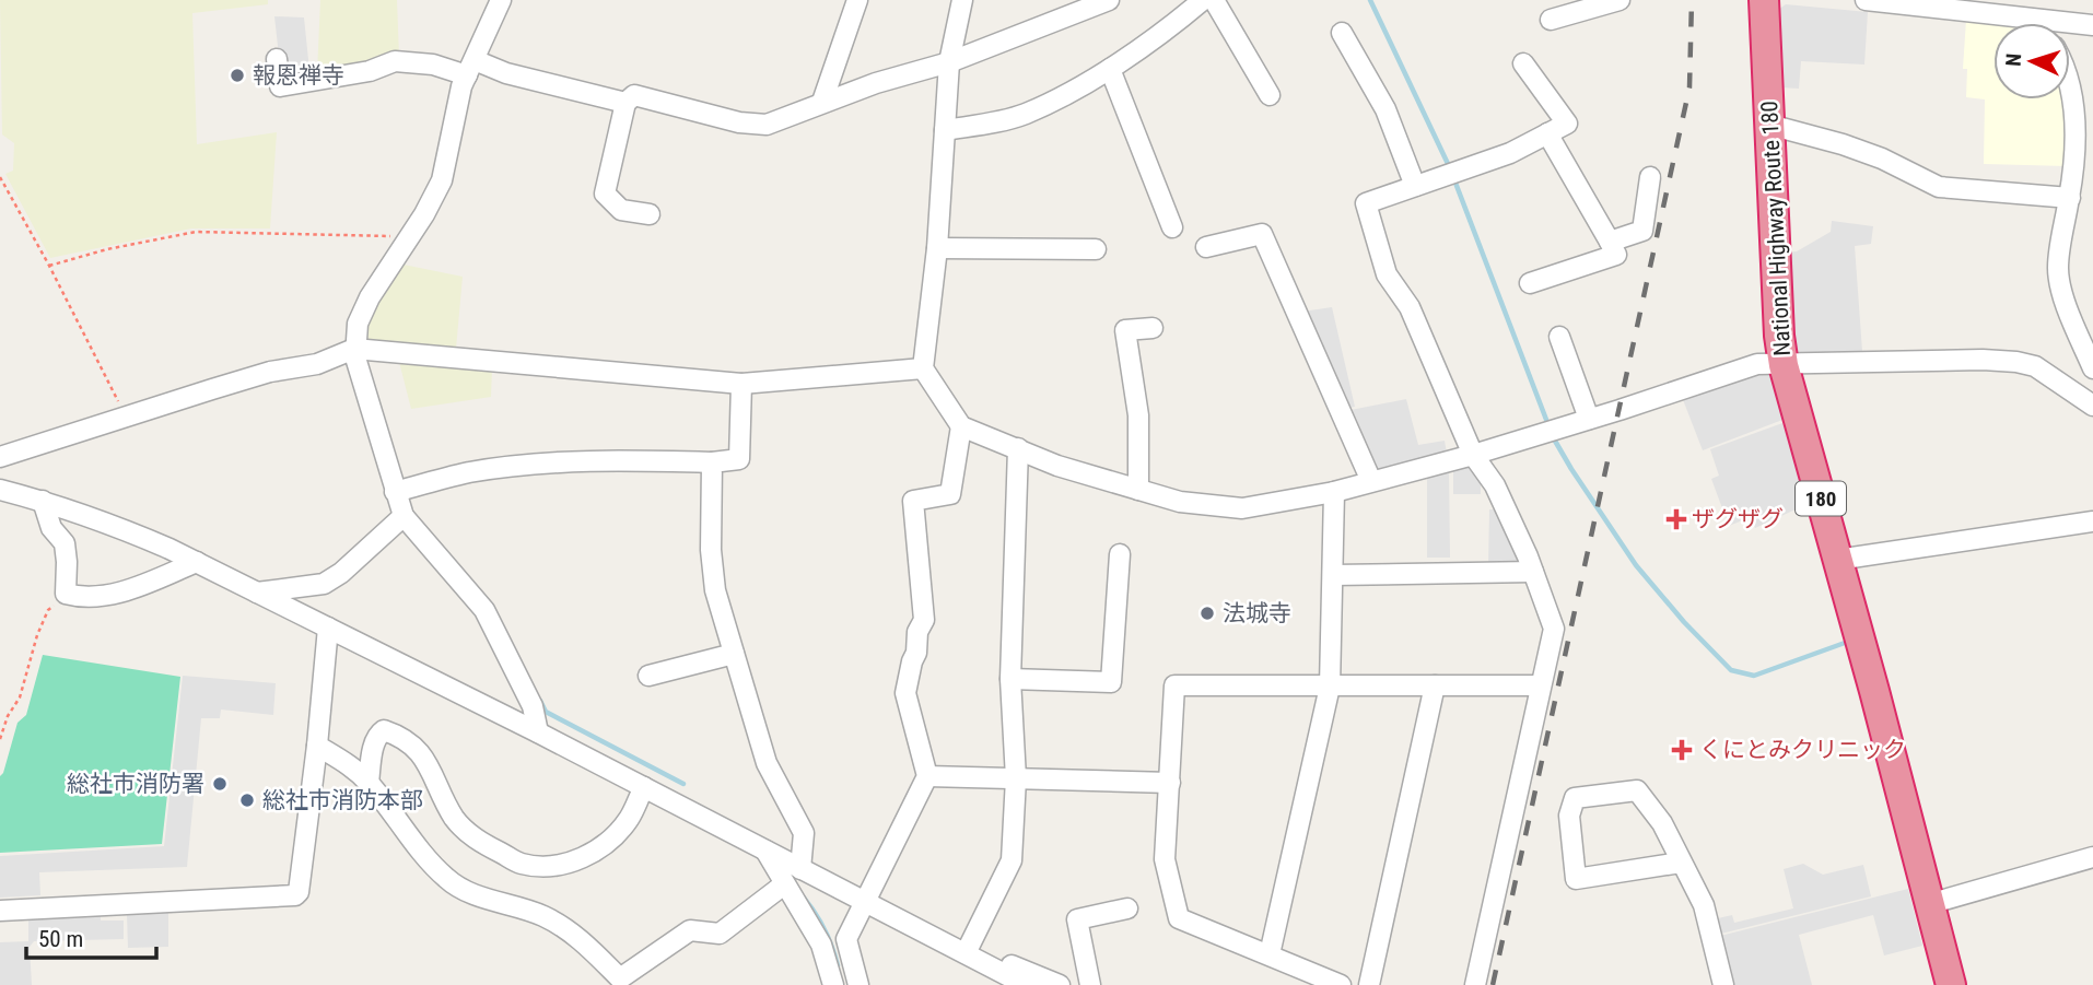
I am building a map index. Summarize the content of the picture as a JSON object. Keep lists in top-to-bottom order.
{
  "streets": {
    "highway": ["National Highway Route 180", "180"]
  },
  "places": {
    "other": [
      "報恩禅寺",
      "法城寺",
      "総社市消防署",
      "総社市消防本部"
    ],
    "health": ["ザグザグ", "くにとみクリニック"]
  },
  "scale_bar": "50 m",
  "north": "left"
}
